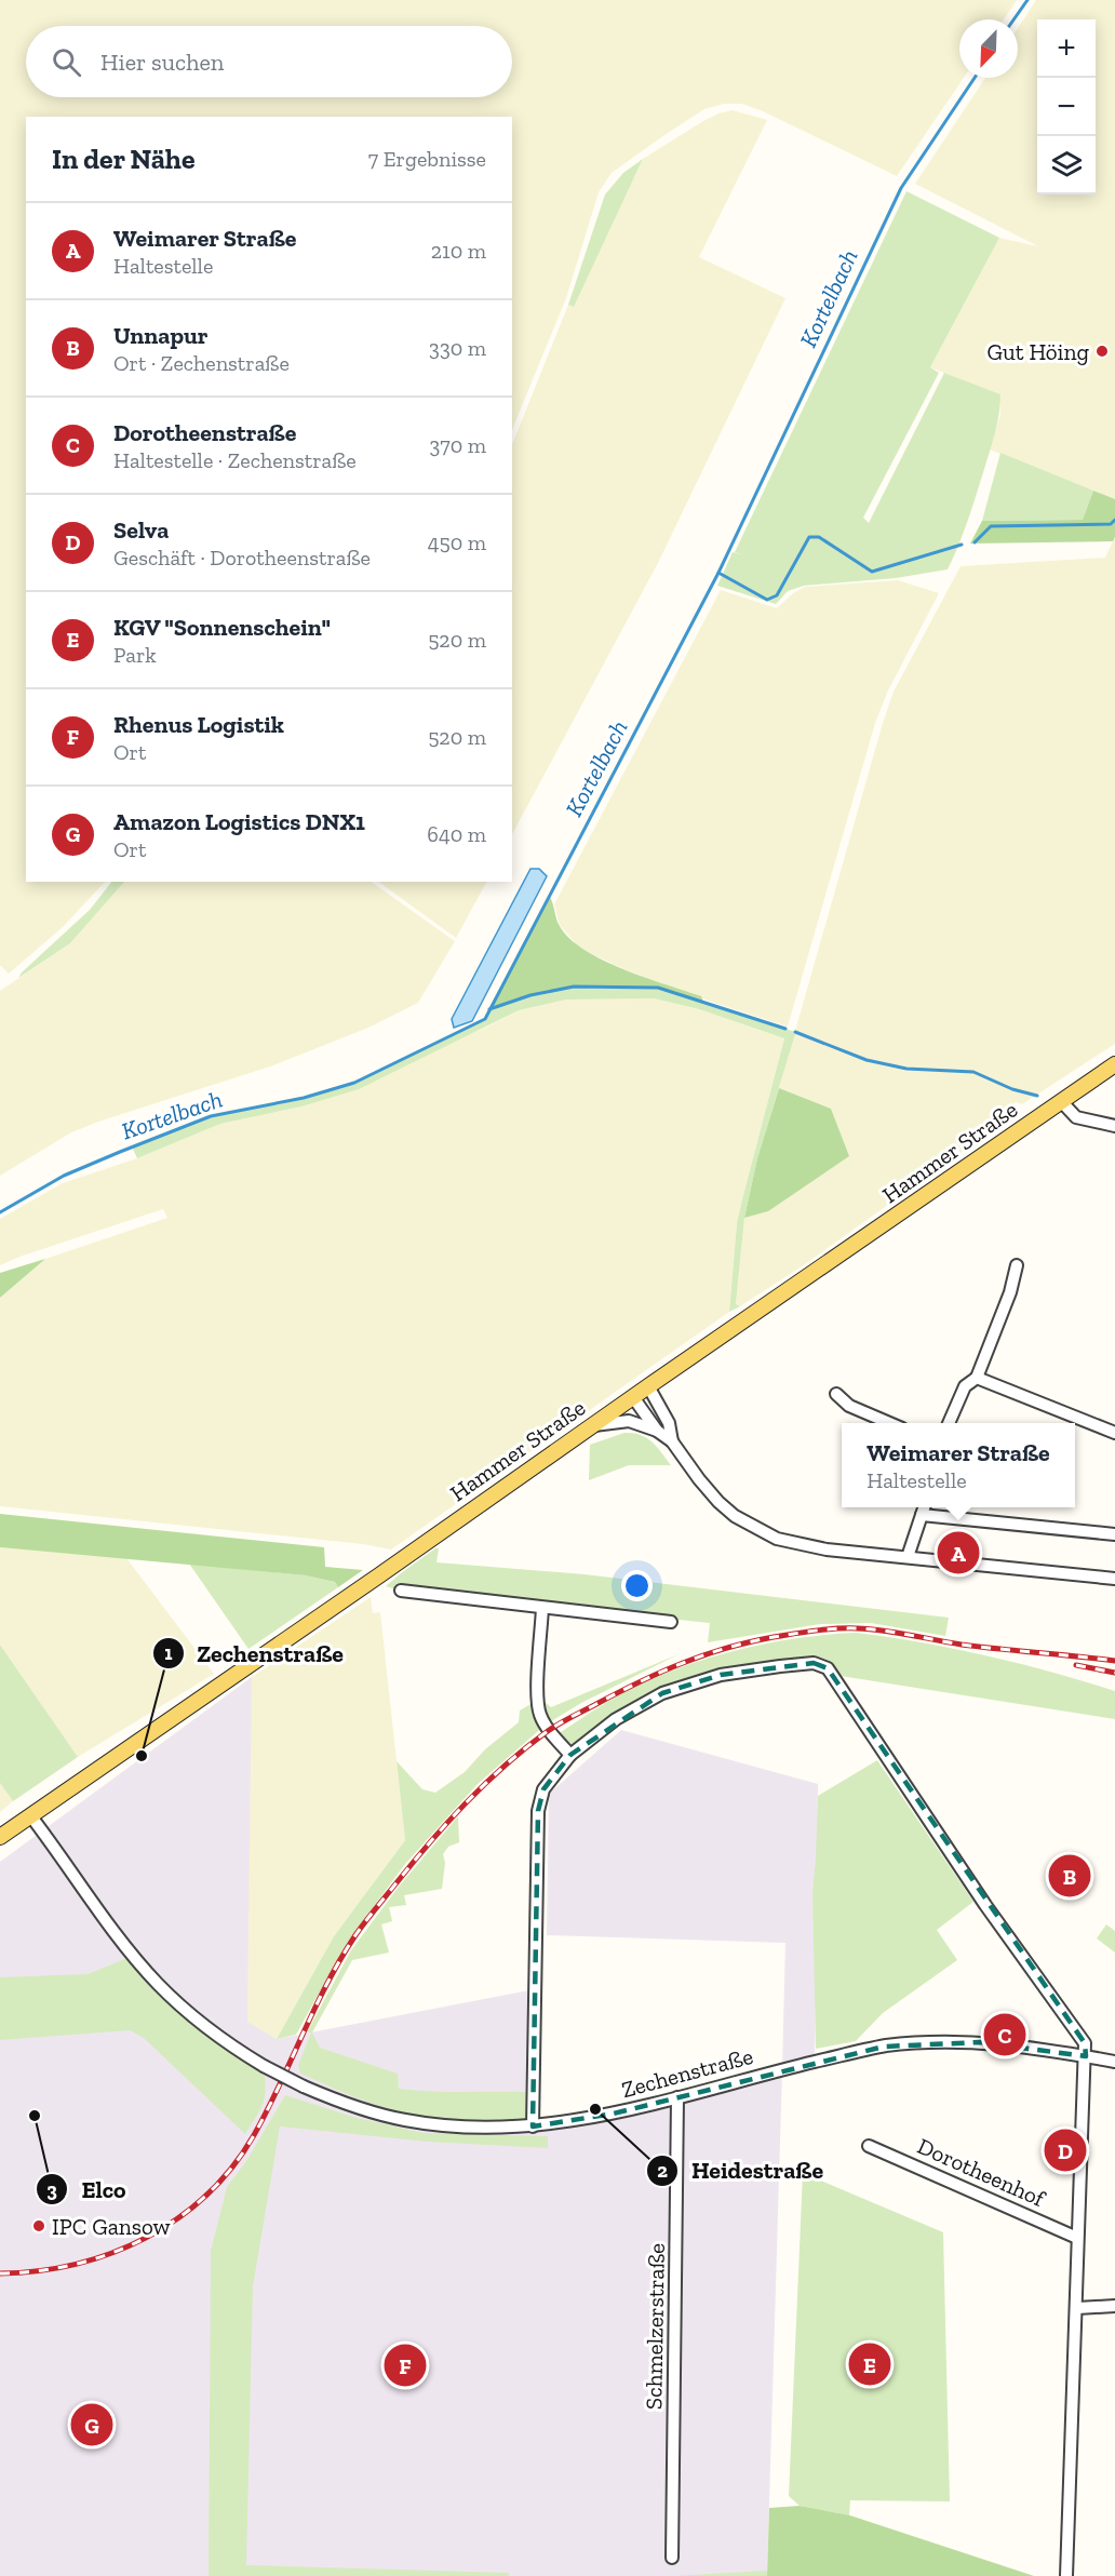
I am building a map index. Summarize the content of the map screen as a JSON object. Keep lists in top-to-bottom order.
{
  "streets": {
    "main road": ["Hammer Straße"],
    "street": ["Zechenstraße", "Dorotheenhof", "Schmelzerstraße"]
  },
  "crossings": [
    ["Hammer Straße", "Zechenstraße"],
    ["Zechenstraße", "Schmelzerstraße"]
  ],
  "water": ["Kortelbach"],
  "places": [
    "Gut Höing",
    "Zechenstraße",
    "Heidestraße",
    "Elco",
    "IPC Gansow"
  ],
  "north": "bottom left",
  "page": {
    "map_buttons": ["+", "−"],
    "search": "Hier suchen",
    "heading": ["In der Nähe", "7 Ergebnisse"],
    "list": [
      {
        "mark": "A",
        "name": "Weimarer Straße",
        "note": "Haltestelle",
        "value": "210 m"
      },
      {
        "mark": "B",
        "name": "Unnapur",
        "note": "Ort · Zechenstraße",
        "value": "330 m"
      },
      {
        "mark": "C",
        "name": "Dorotheenstraße",
        "note": "Haltestelle · Zechenstraße",
        "value": "370 m"
      },
      {
        "mark": "D",
        "name": "Selva",
        "note": "Geschäft · Dorotheenstraße",
        "value": "450 m"
      },
      {
        "mark": "E",
        "name": "KGV \"Sonnenschein\"",
        "note": "Park",
        "value": "520 m"
      },
      {
        "mark": "F",
        "name": "Rhenus Logistik",
        "note": "Ort",
        "value": "520 m"
      },
      {
        "mark": "G",
        "name": "Amazon Logistics DNX1",
        "note": "Ort",
        "value": "640 m"
      }
    ],
    "popup": ["Weimarer Straße", "Haltestelle"],
    "pins": [
      "A",
      "B",
      "C",
      "D",
      "E",
      "F",
      "G"
    ]
  }
}
